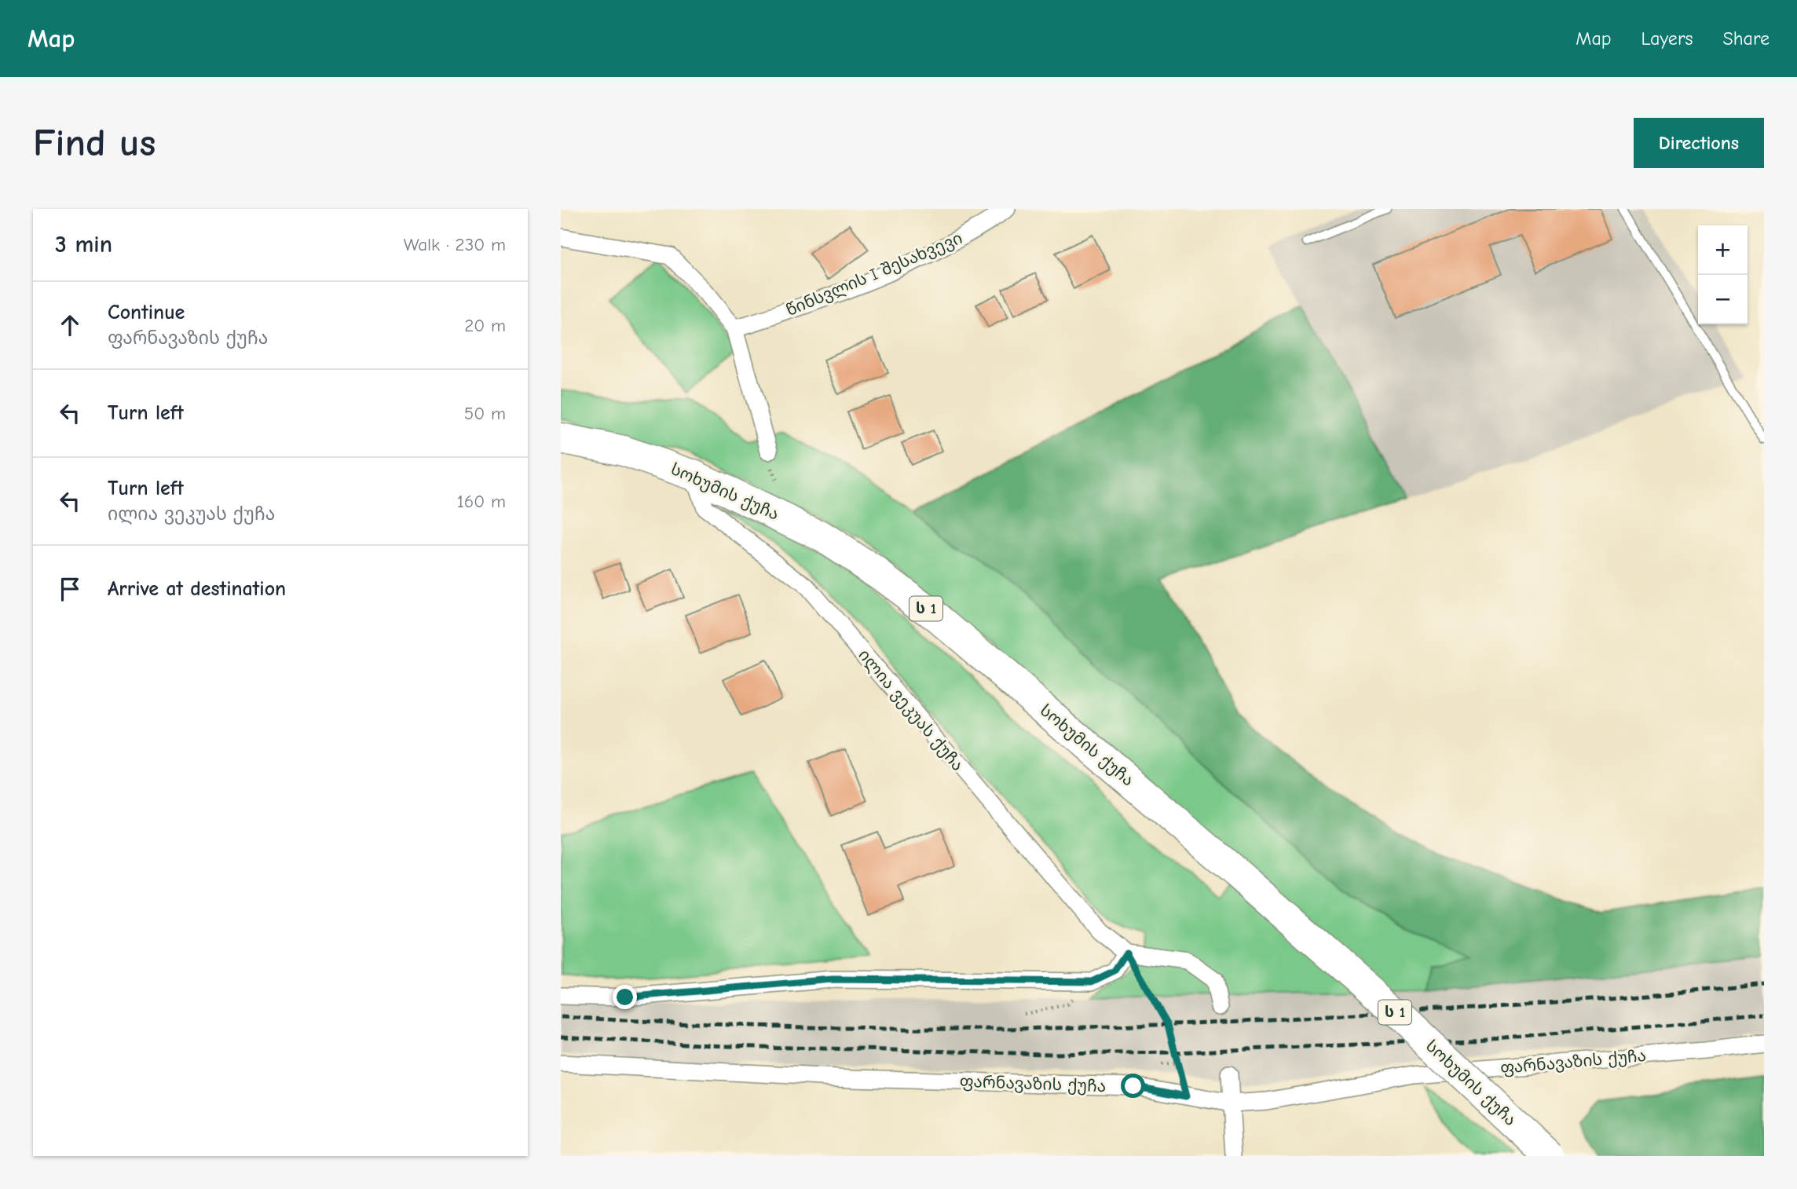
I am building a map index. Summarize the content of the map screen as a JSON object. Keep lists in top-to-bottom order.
{
  "streets": {
    "highway": ["სოხუმის ქუჩა", "ს 1"],
    "street": ["წინსვლის I შესახვევი", "ილია ვეკუას ქუჩა", "ფარნავაზის ქუჩა"]
  },
  "crossings": [
    ["სოხუმის ქუჩა", "ილია ვეკუას ქუჩა"]
  ],
  "page": {
    "header": "Map",
    "nav": ["Map", "Layers", "Share"],
    "buttons": "Directions",
    "title": "Find us",
    "heading": ["3 min", "Walk · 230 m"],
    "map_buttons": ["+", "−"],
    "list": [
      ["Continue", "ფარნავაზის ქუჩა", "20 m"],
      ["Turn left", "50 m"],
      ["Turn left", "ილია ვეკუას ქუჩა", "160 m"],
      "Arrive at destination"
    ]
  }
}
